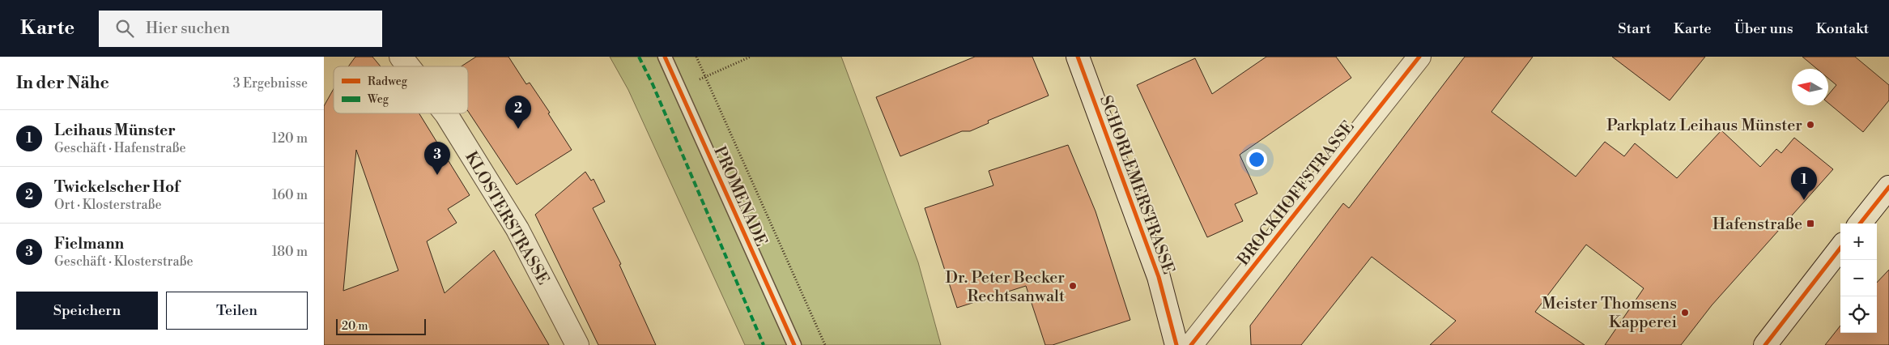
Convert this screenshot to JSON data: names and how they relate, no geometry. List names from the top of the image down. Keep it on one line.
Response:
{"streets":{"street":["SCHORLEMERSTRASSE","BROCKHOFFSTRASSE","KLOSTERSTRASSE"],"lane":["PROMENADE"]},"places":{"other":["Parkplatz Leihaus Münster","Dr. Peter Becker Rechtsanwalt","Meister Thomsens Kapperei"],"transit":["Hafenstraße"]},"legend":["Radweg","Weg"],"scale_bar":"20 m","north":"left","page":{"header":"Karte","search":"Hier suchen","nav":["Start","Karte","Über uns","Kontakt"],"heading":["In der Nähe","3 Ergebnisse"],"pins":["2","3","1"],"list":[{"mark":"1","name":"Leihaus Münster","note":"Geschäft · Hafenstraße","value":"120 m"},{"mark":"2","name":"Twickelscher Hof","note":"Ort · Klosterstraße","value":"160 m"},{"mark":"3","name":"Fielmann","note":"Geschäft · Klosterstraße","value":"180 m"}],"map_buttons":["+","−"],"buttons":["Speichern","Teilen"],"scale":"20 m"}}
